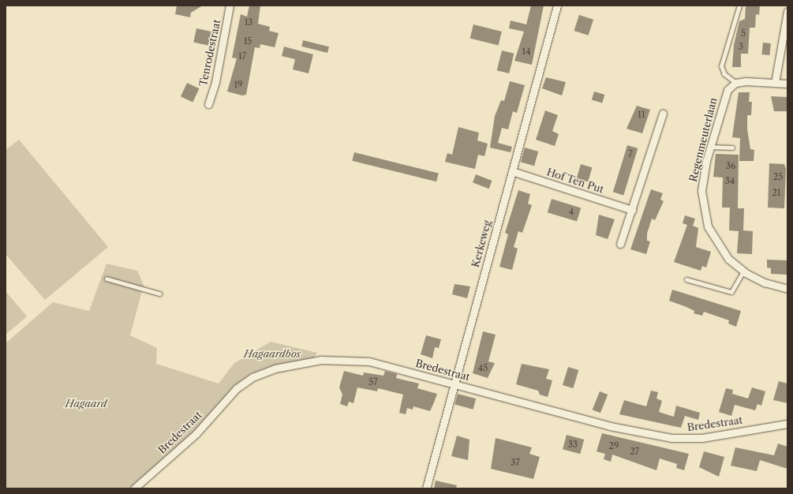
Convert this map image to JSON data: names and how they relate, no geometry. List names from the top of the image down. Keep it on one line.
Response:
{"streets":{"street":["Tenrodestraat","Regenmeuterlaan","Hof Ten Put","Kerkeweg","Bredestraat"]},"crossings":[["Hof Ten Put","Kerkeweg"],["Kerkeweg","Bredestraat"]],"parks":["Hagaardbos","Hagaard"],"house_numbers":["13","5","15","3","14","17","19","11","7","36","25","34","21","4","45","57","33","29","27","37"]}
